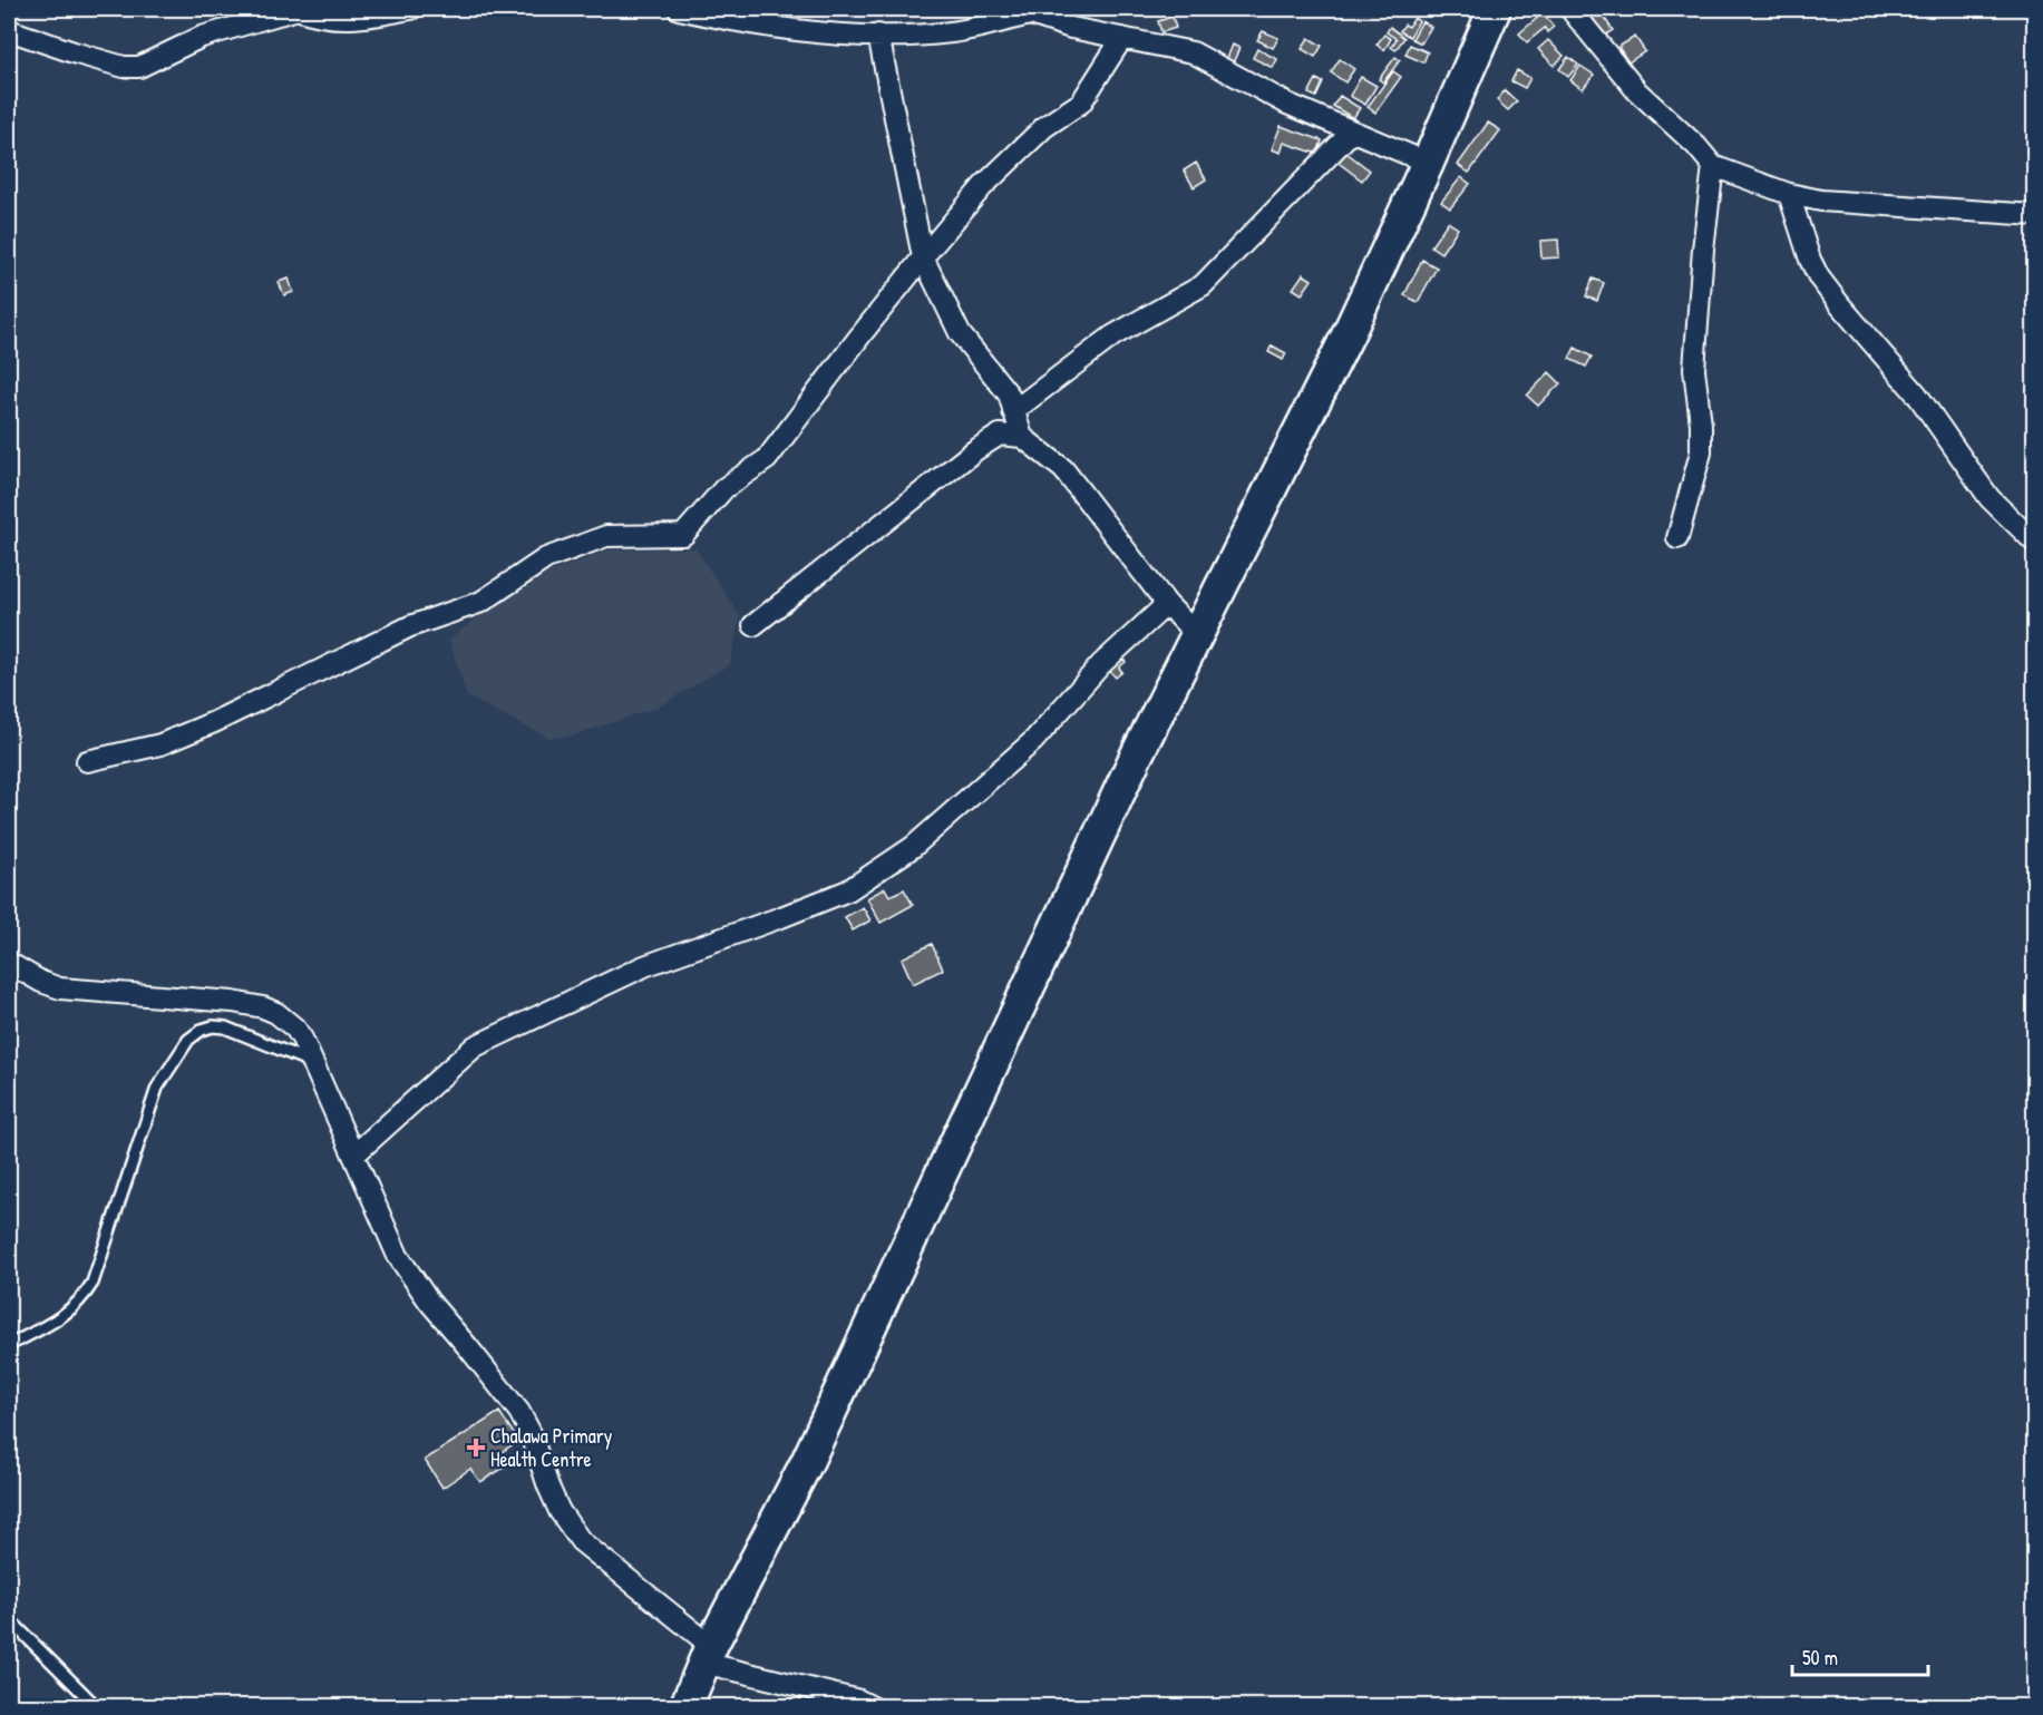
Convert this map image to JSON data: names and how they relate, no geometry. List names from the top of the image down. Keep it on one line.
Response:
{"places":{"health":["Chalawa Primary Health Centre"]},"scale_bar":"50 m"}
